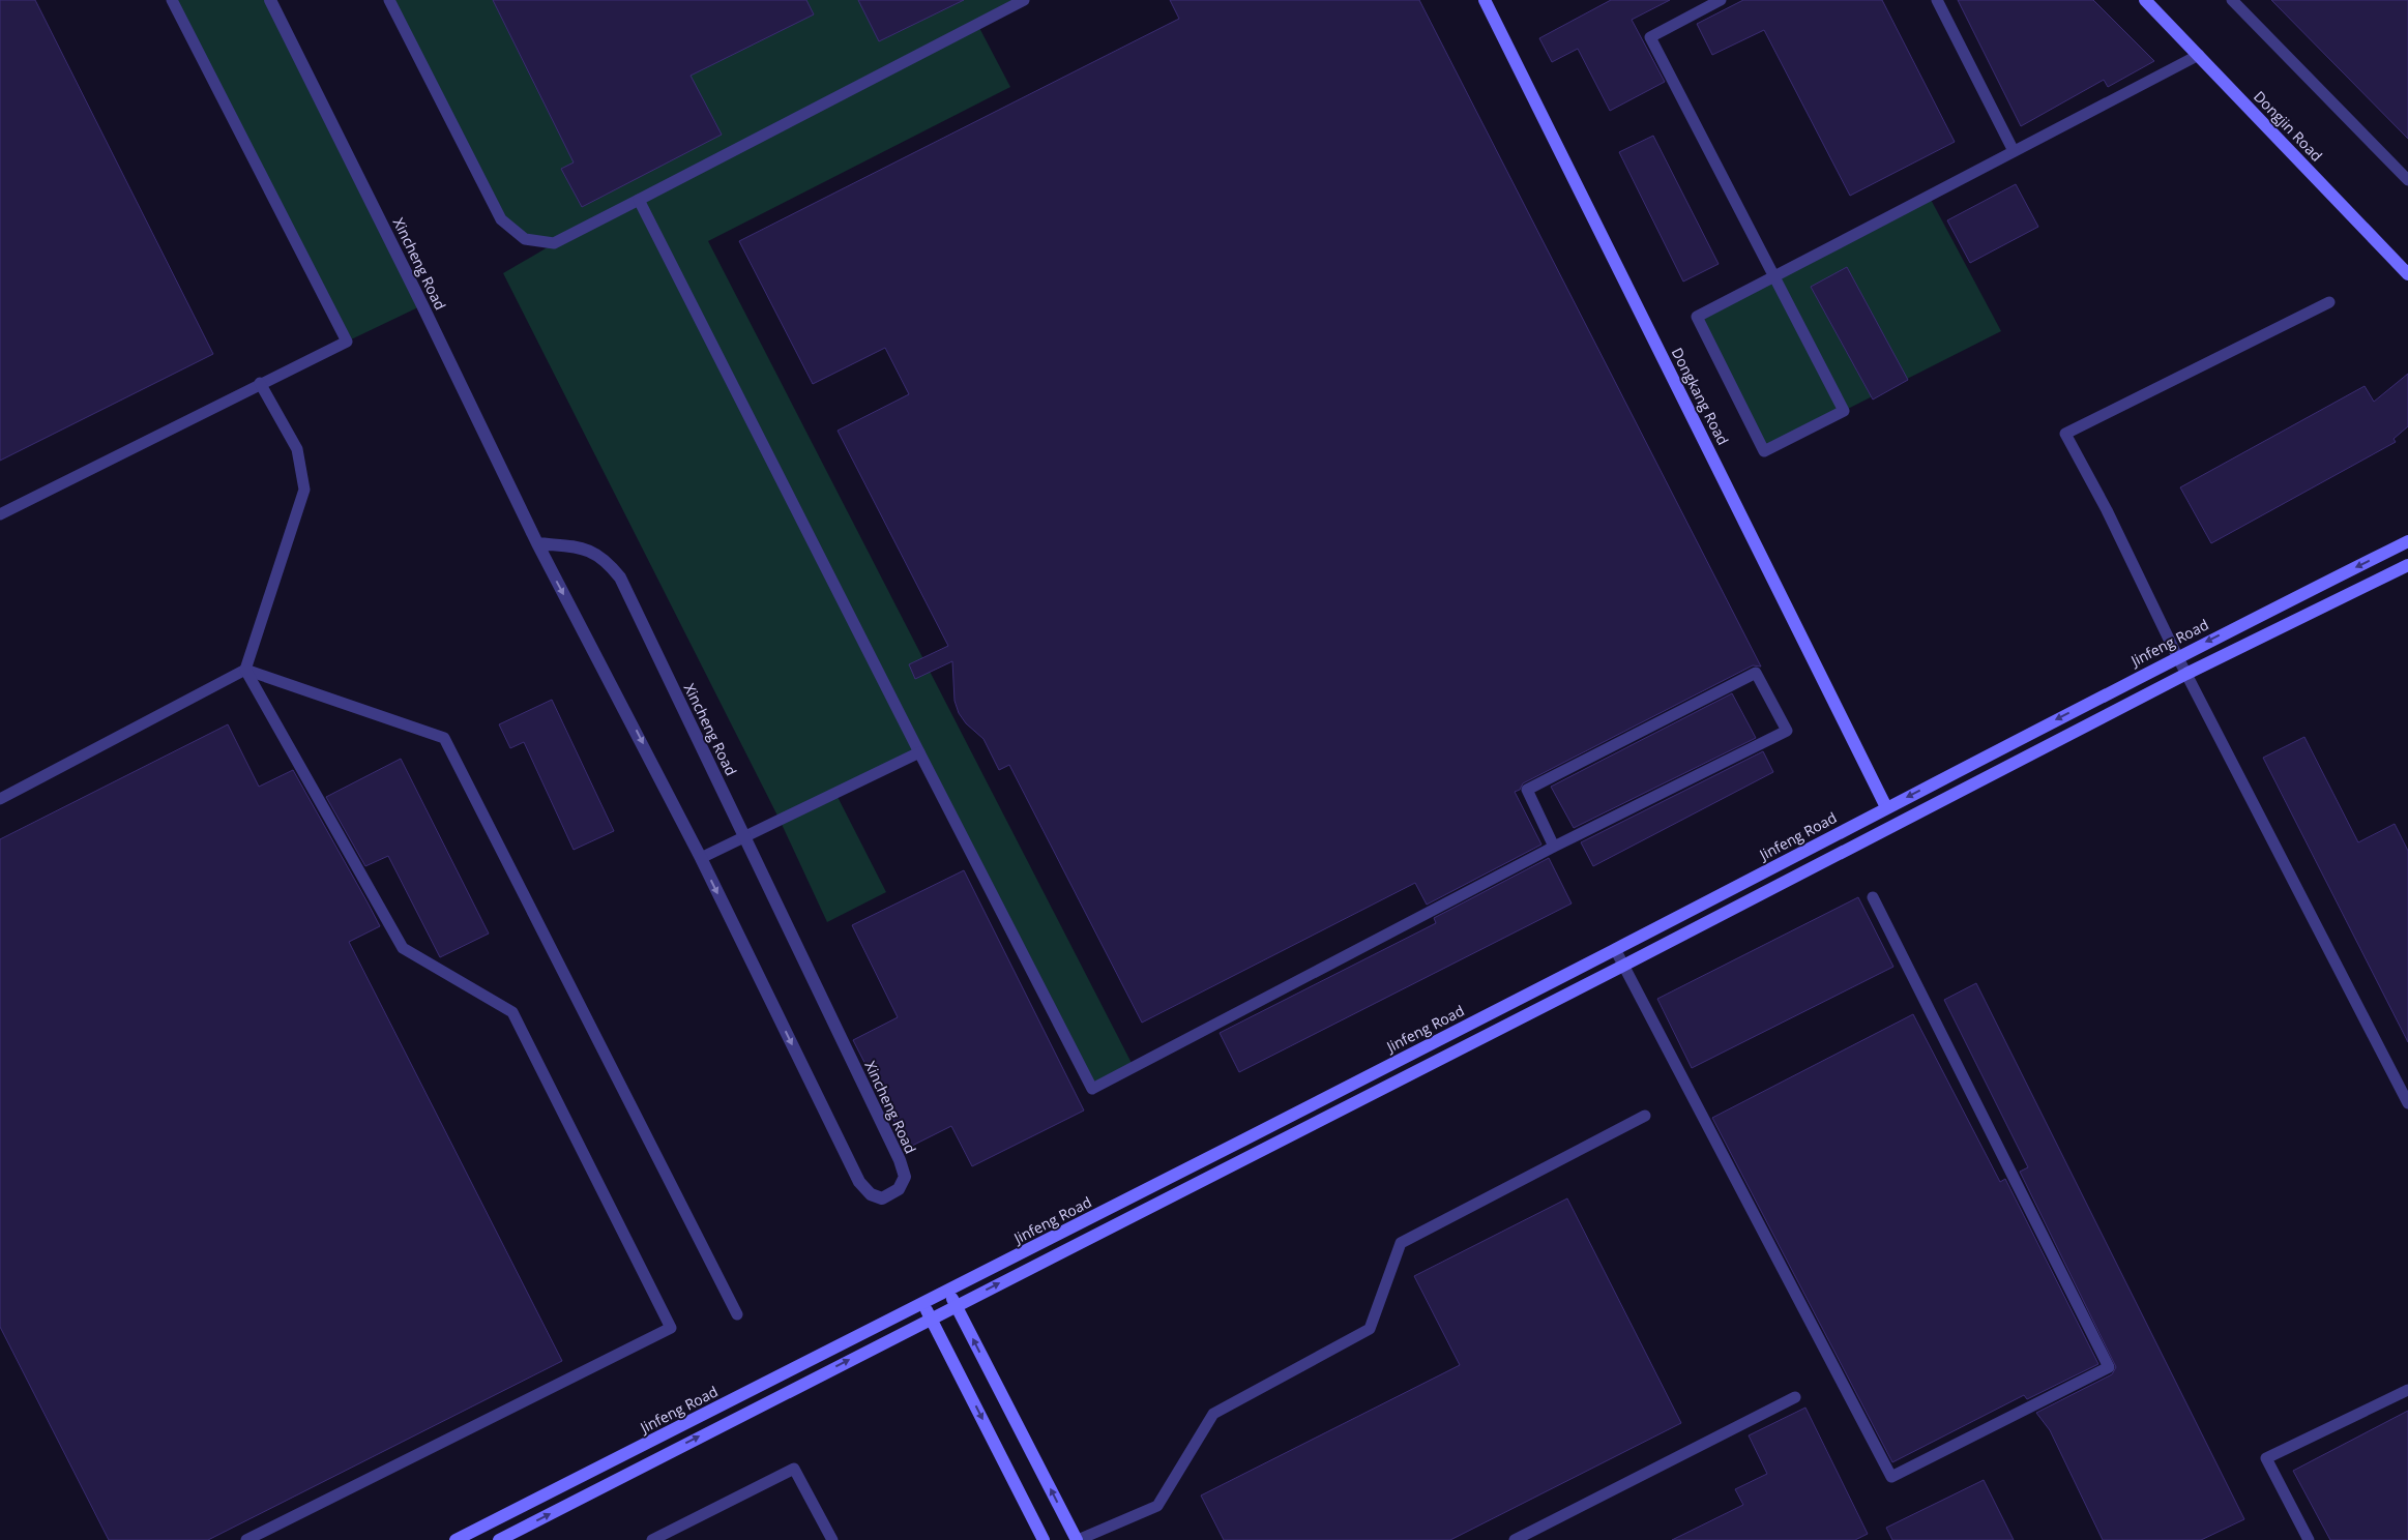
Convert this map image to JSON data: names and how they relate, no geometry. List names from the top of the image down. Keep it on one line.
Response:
{"streets":{"street":["Dongjin Road","Xincheng Road","Dongkang Road","Jinfeng Road"]},"crossings":[["Dongkang Road","Jinfeng Road"]]}
